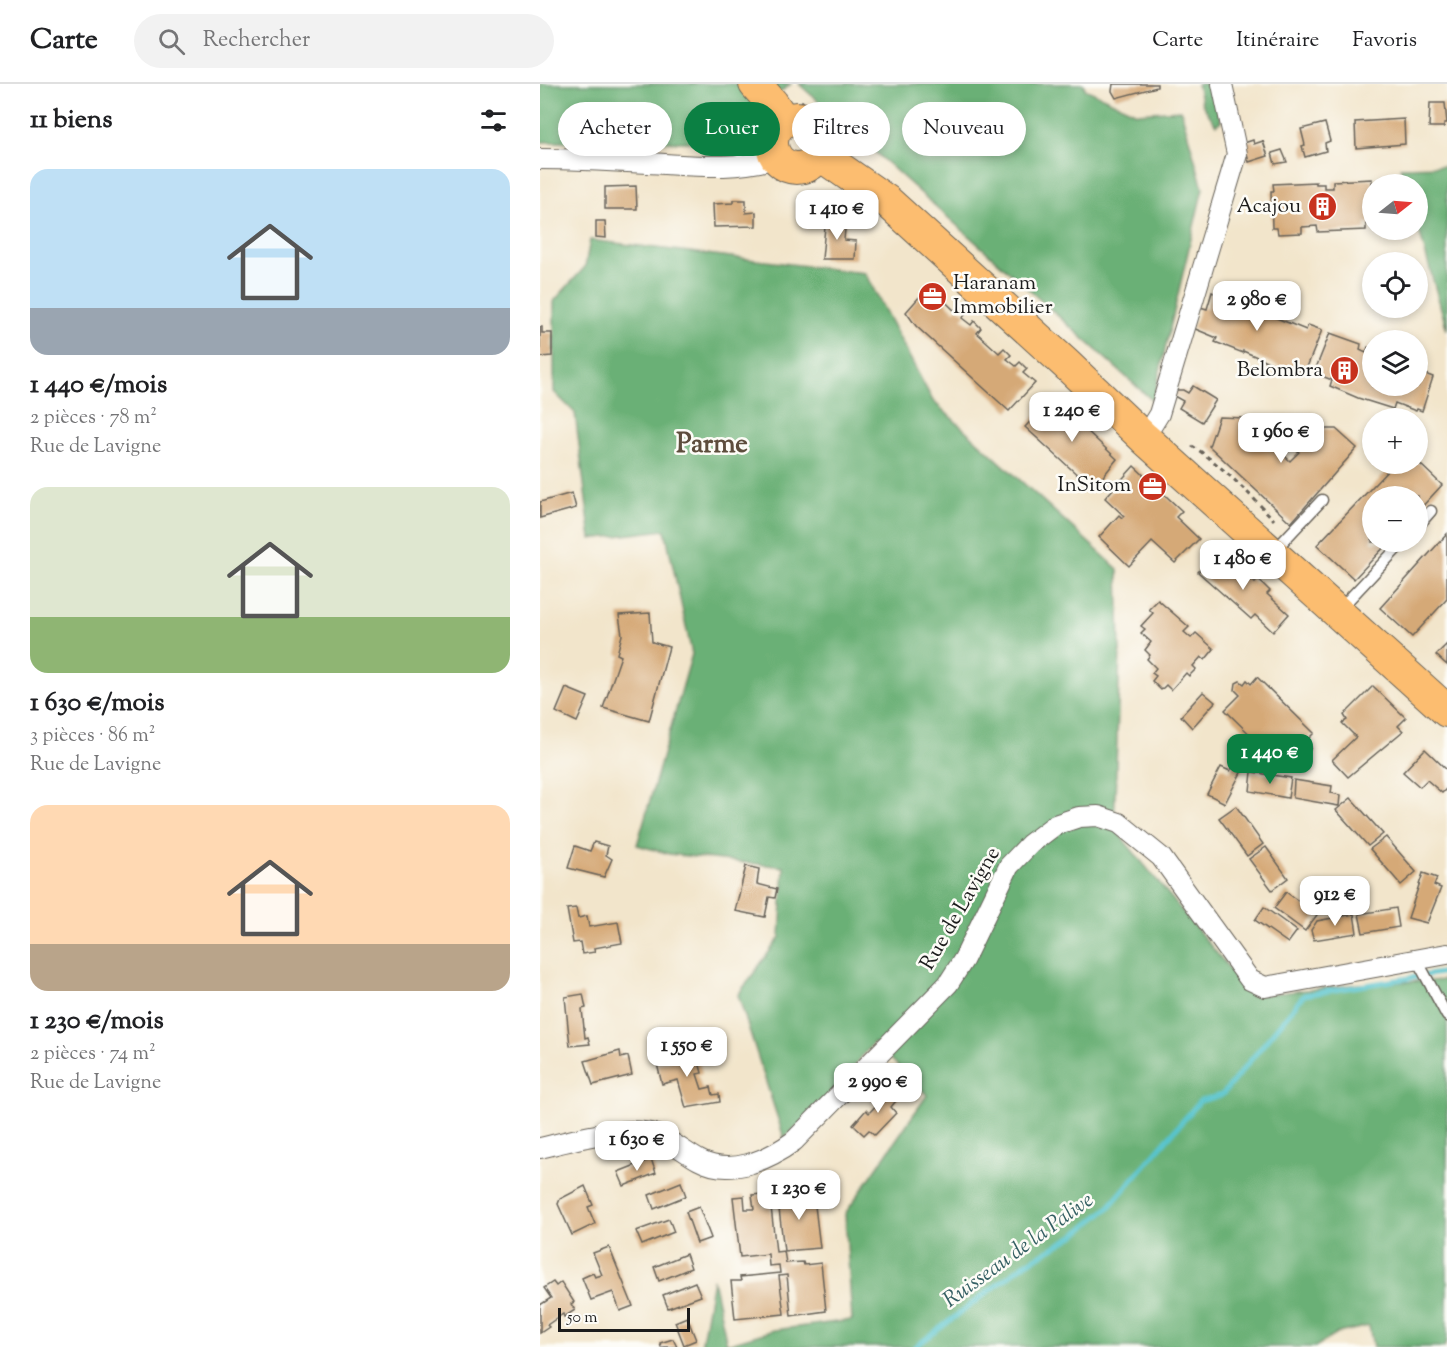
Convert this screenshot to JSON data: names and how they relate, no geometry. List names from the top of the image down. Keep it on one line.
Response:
{"streets":{"street":["Rue de Lavigne"]},"districts":["Parme"],"water":["Ruisseau de la Palive"],"places":{"building":["Acajou","Belombra"],"office":["Haranam Immobilier","InSitom"]},"scale_bar":"50 m","north":"right","page":{"header":"Carte","search":"Rechercher","nav":["Carte","Itinéraire","Favoris"],"heading":"11 biens","chip":["Acheter","Louer","Filtres","Nouveau"],"list":[{"name":"1 440 €/mois","note":"2 pièces · 78 m² · Rue de Lavigne"},{"name":"1 630 €/mois","note":"3 pièces · 86 m² · Rue de Lavigne"},{"name":"1 230 €/mois","note":"2 pièces · 74 m² · Rue de Lavigne"}],"map_buttons":["+","−"],"price":["1 410 €","2 980 €","1 240 €","1 960 €","1 480 €","1 440 €","912 €","1 550 €","2 990 €","1 630 €","1 230 €"],"scale":"50 m"}}
